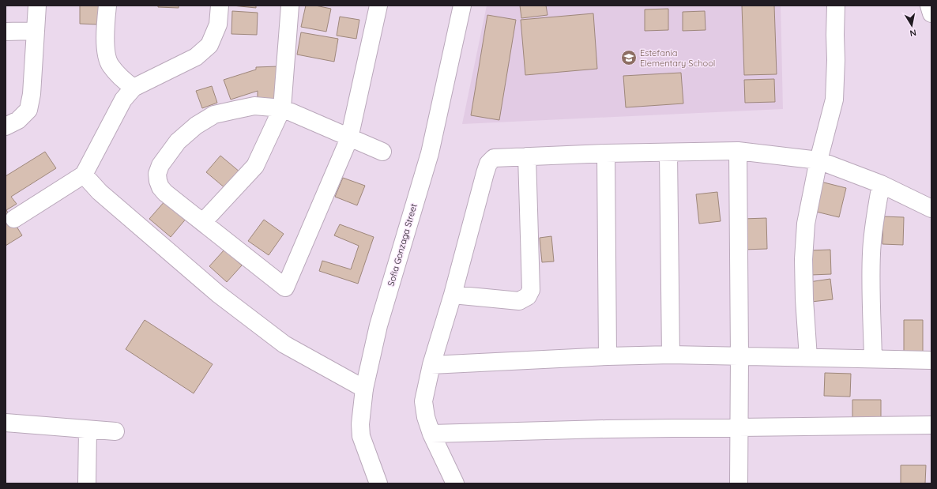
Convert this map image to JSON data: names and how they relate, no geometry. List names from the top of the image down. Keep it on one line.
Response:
{"streets":{"street":["Sofia Gonzaga Street"]},"places":{"school or university":["Estefania Elementary School"]},"north":"bottom"}
